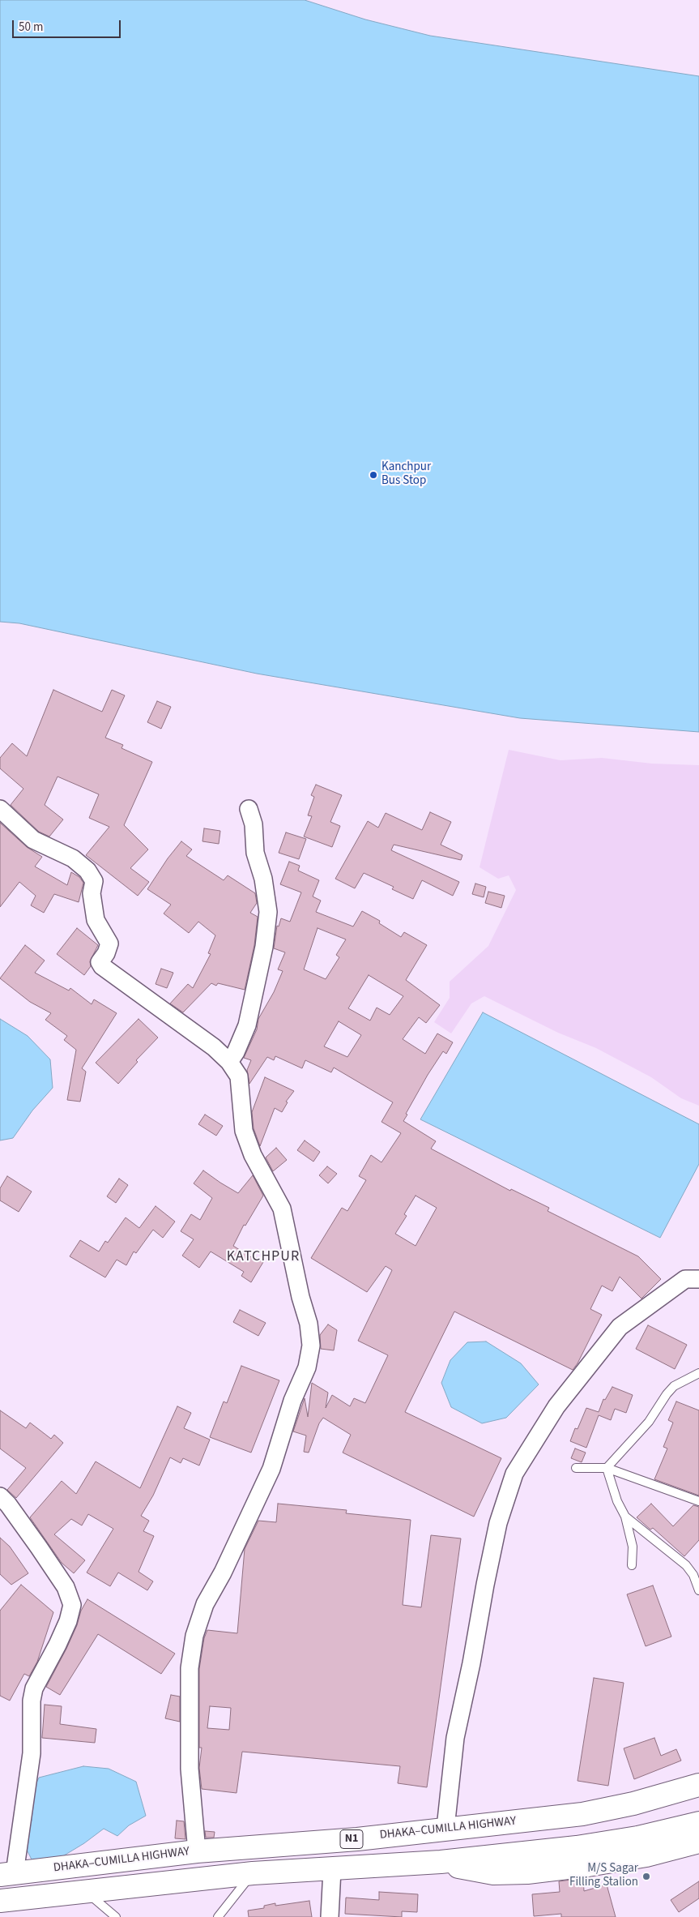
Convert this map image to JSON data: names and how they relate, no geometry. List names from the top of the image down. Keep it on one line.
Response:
{"streets":{"highway":["DHAKA–CUMILLA HIGHWAY","N1"]},"districts":["KATCHPUR"],"places":["Kanchpur Bus Stop","M/S Sagar Filling Stalion"],"scale_bar":"50 m"}
